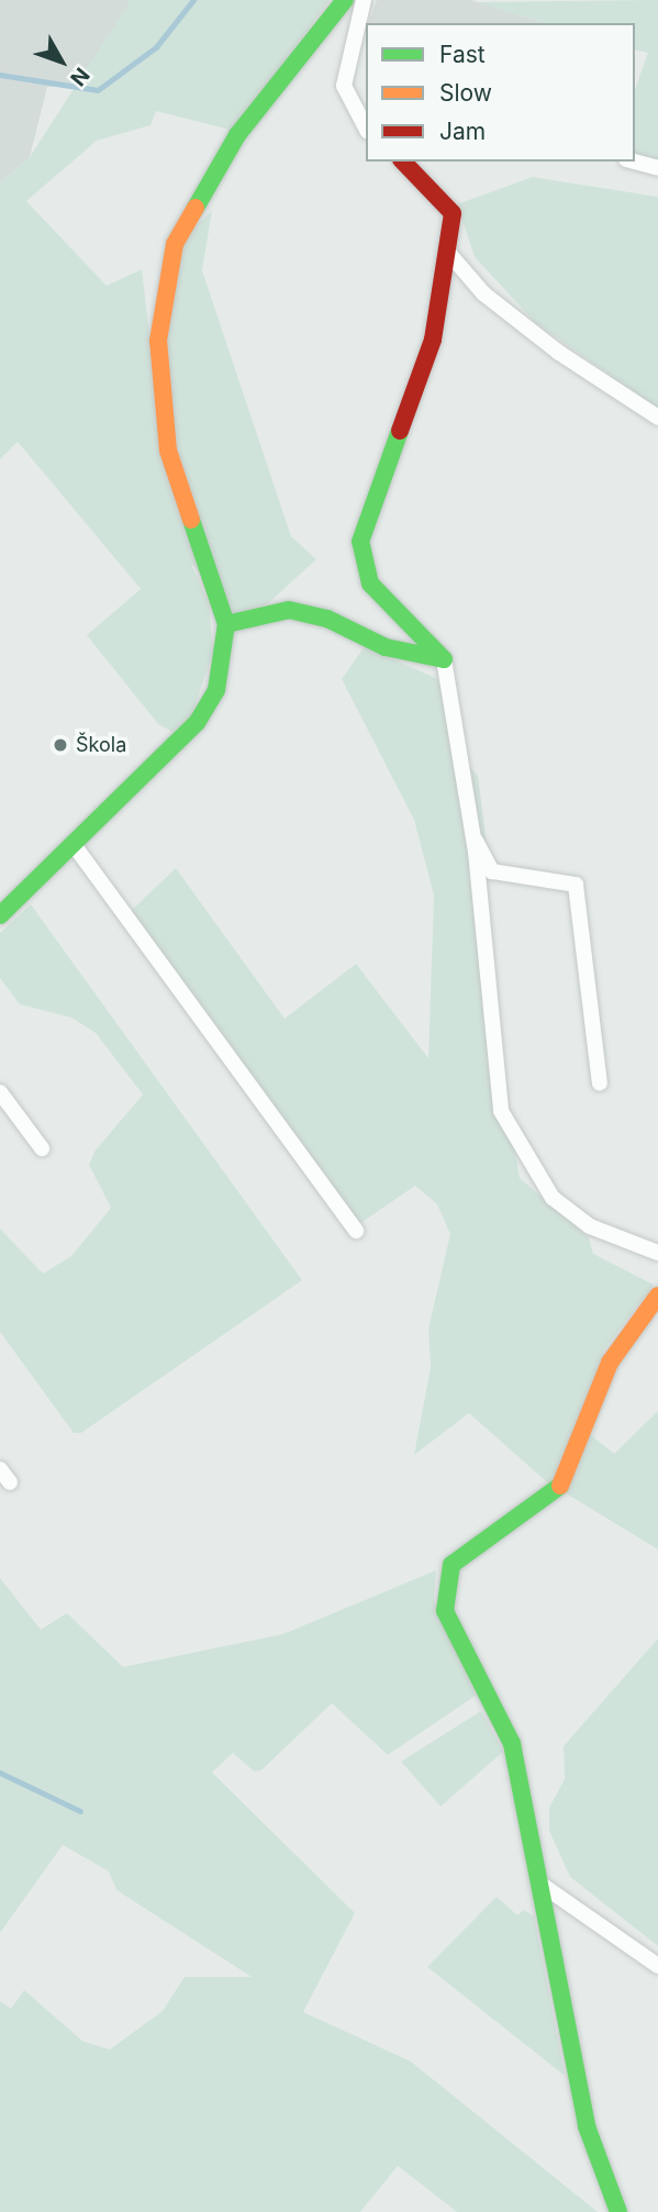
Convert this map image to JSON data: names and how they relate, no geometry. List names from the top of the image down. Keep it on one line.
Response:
{"places":["Škola"],"legend":["Fast","Slow","Jam"],"north":"bottom right"}
